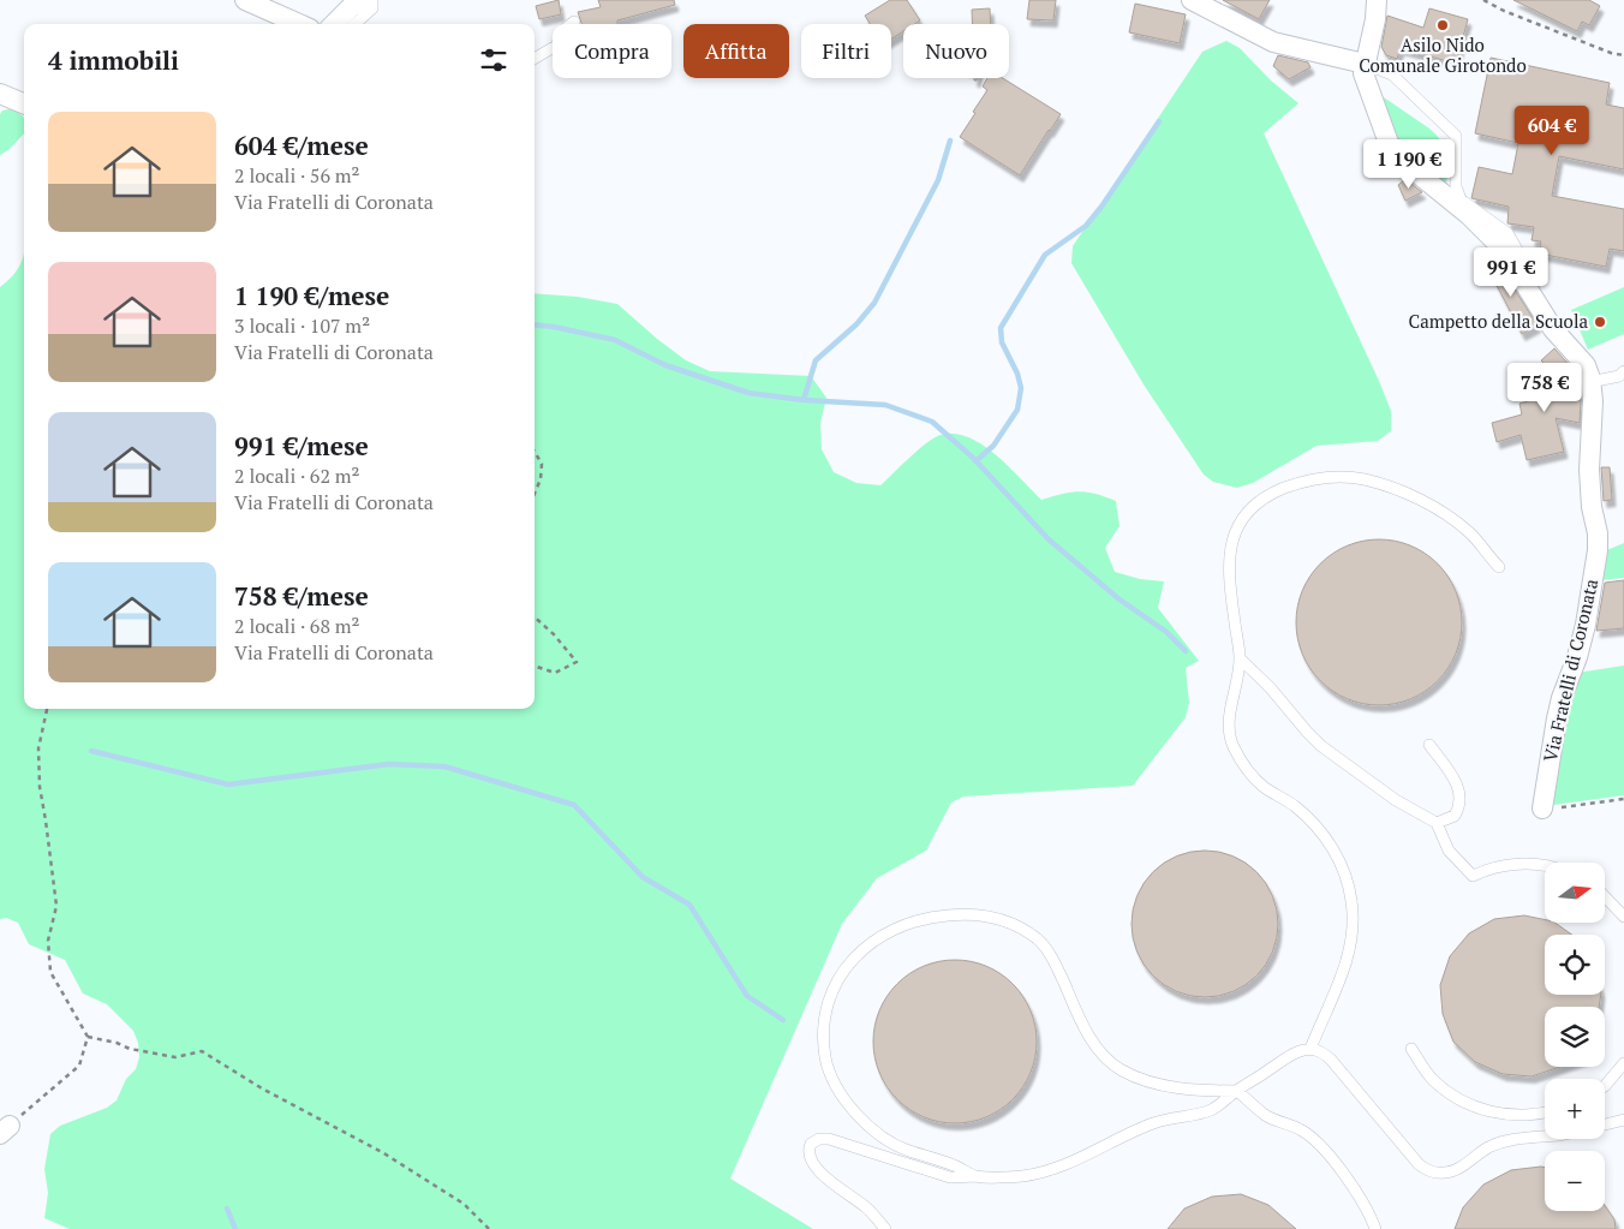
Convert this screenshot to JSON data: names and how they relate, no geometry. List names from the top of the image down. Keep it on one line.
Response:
{"streets":{"street":["Via Fratelli di Coronata"]},"places":["Asilo Nido Comunale Girotondo","Campetto della Scuola"],"north":"right","page":{"chip":["Compra","Affitta","Filtri","Nuovo"],"heading":"4 immobili","list":[{"name":"604 €/mese","note":"2 locali · 56 m² · Via Fratelli di Coronata"},{"name":"1 190 €/mese","note":"3 locali · 107 m² · Via Fratelli di Coronata"},{"name":"991 €/mese","note":"2 locali · 62 m² · Via Fratelli di Coronata"},{"name":"758 €/mese","note":"2 locali · 68 m² · Via Fratelli di Coronata"}],"price":["604 €","1 190 €","991 €","758 €"],"map_buttons":["+","−"]}}
